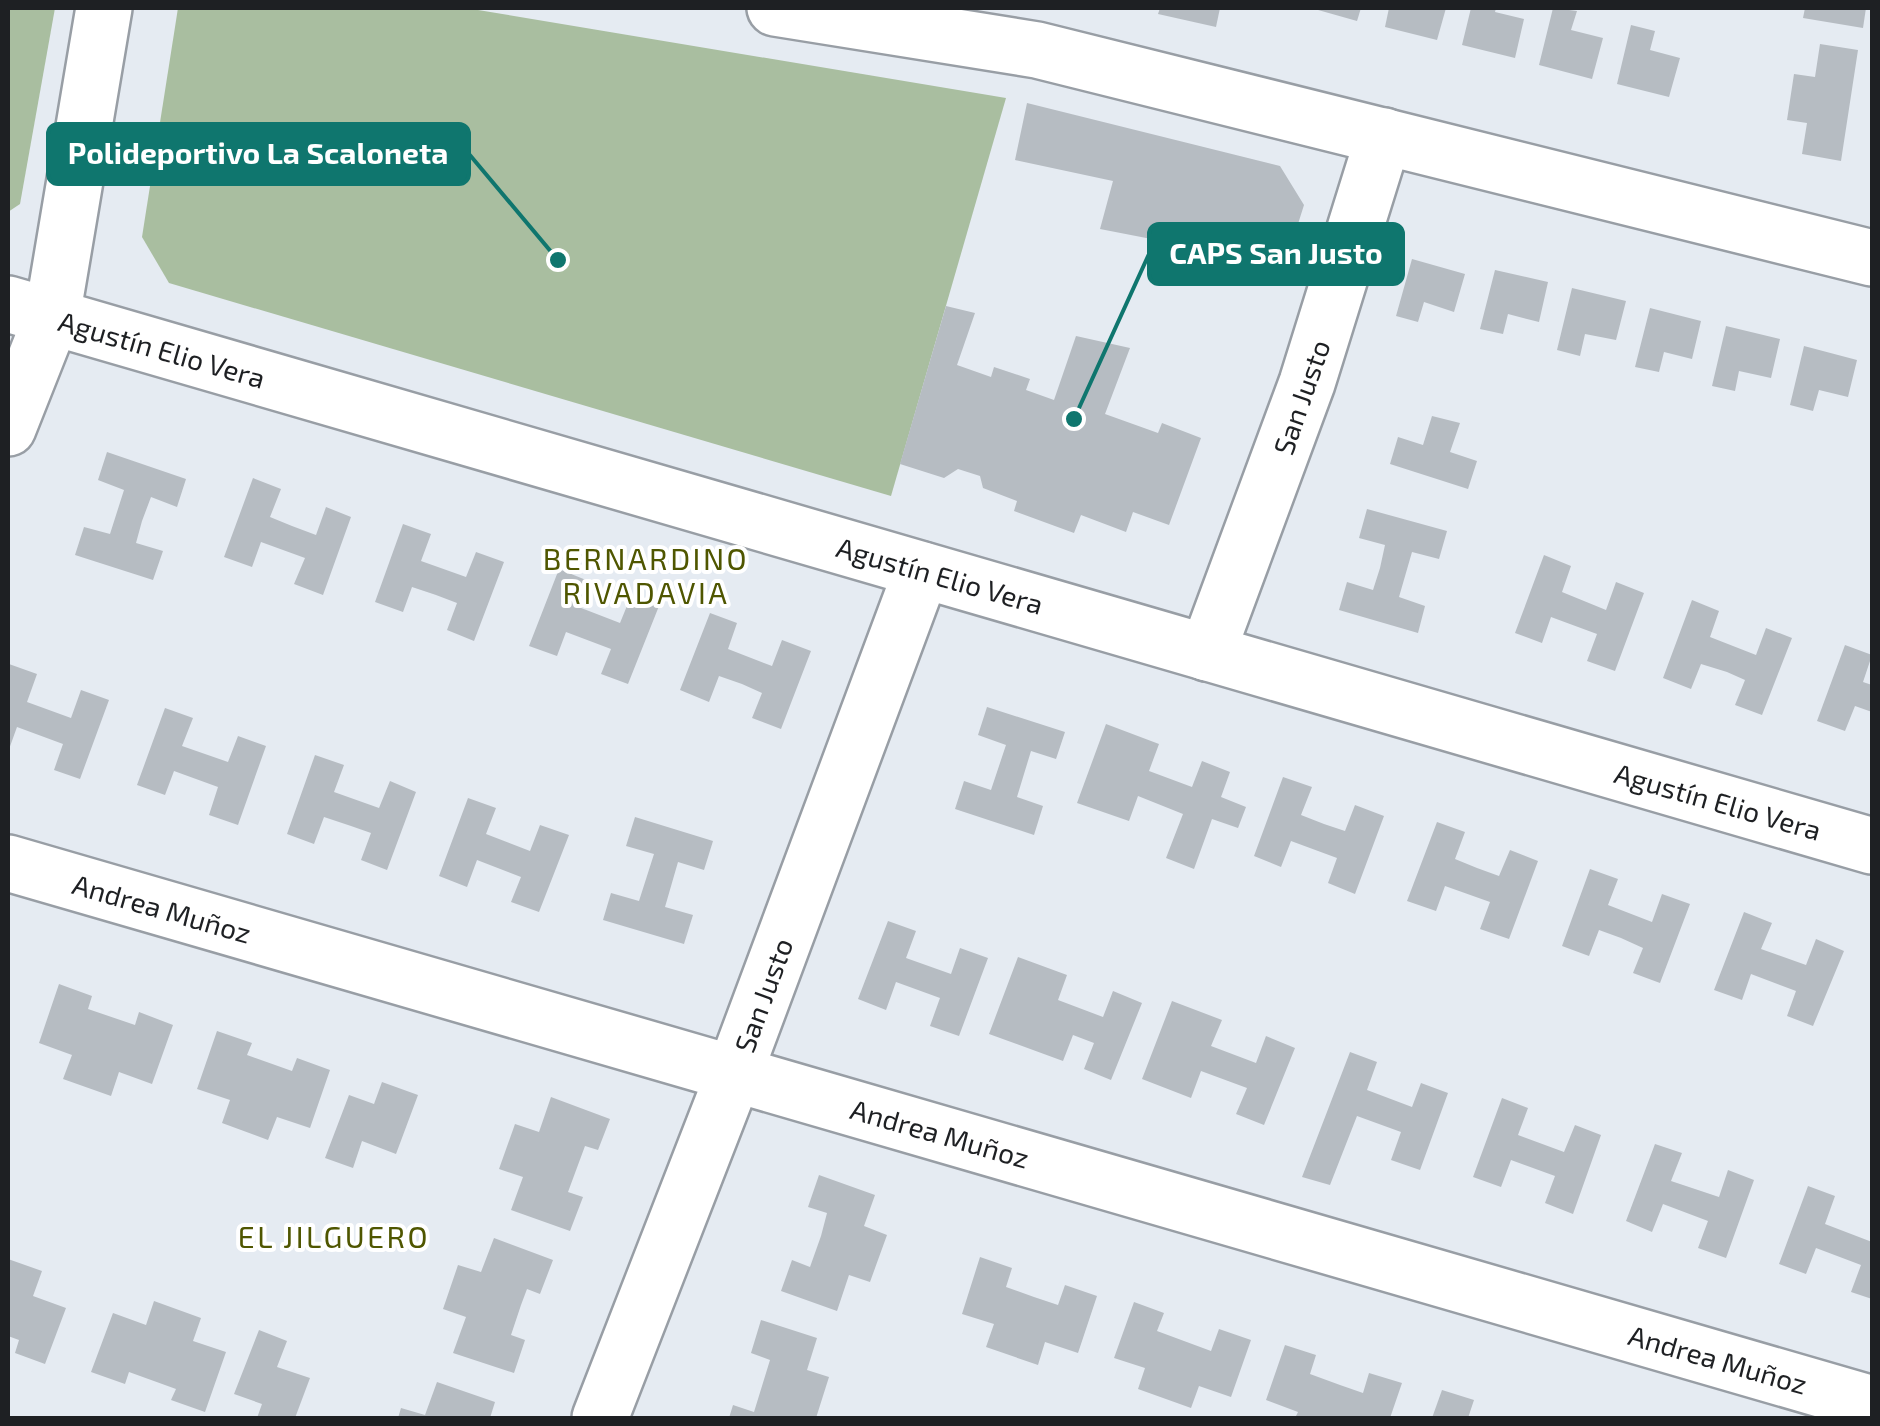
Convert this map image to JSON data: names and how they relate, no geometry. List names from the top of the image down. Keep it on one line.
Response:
{"streets":{"street":["Agustín Elio Vera","San Justo","Andrea Muñoz"]},"crossings":[["Agustín Elio Vera","San Justo"],["San Justo","Andrea Muñoz"]],"districts":["BERNARDINO RIVADAVIA","EL JILGUERO"],"places":["Polideportivo La Scaloneta","CAPS San Justo"]}
